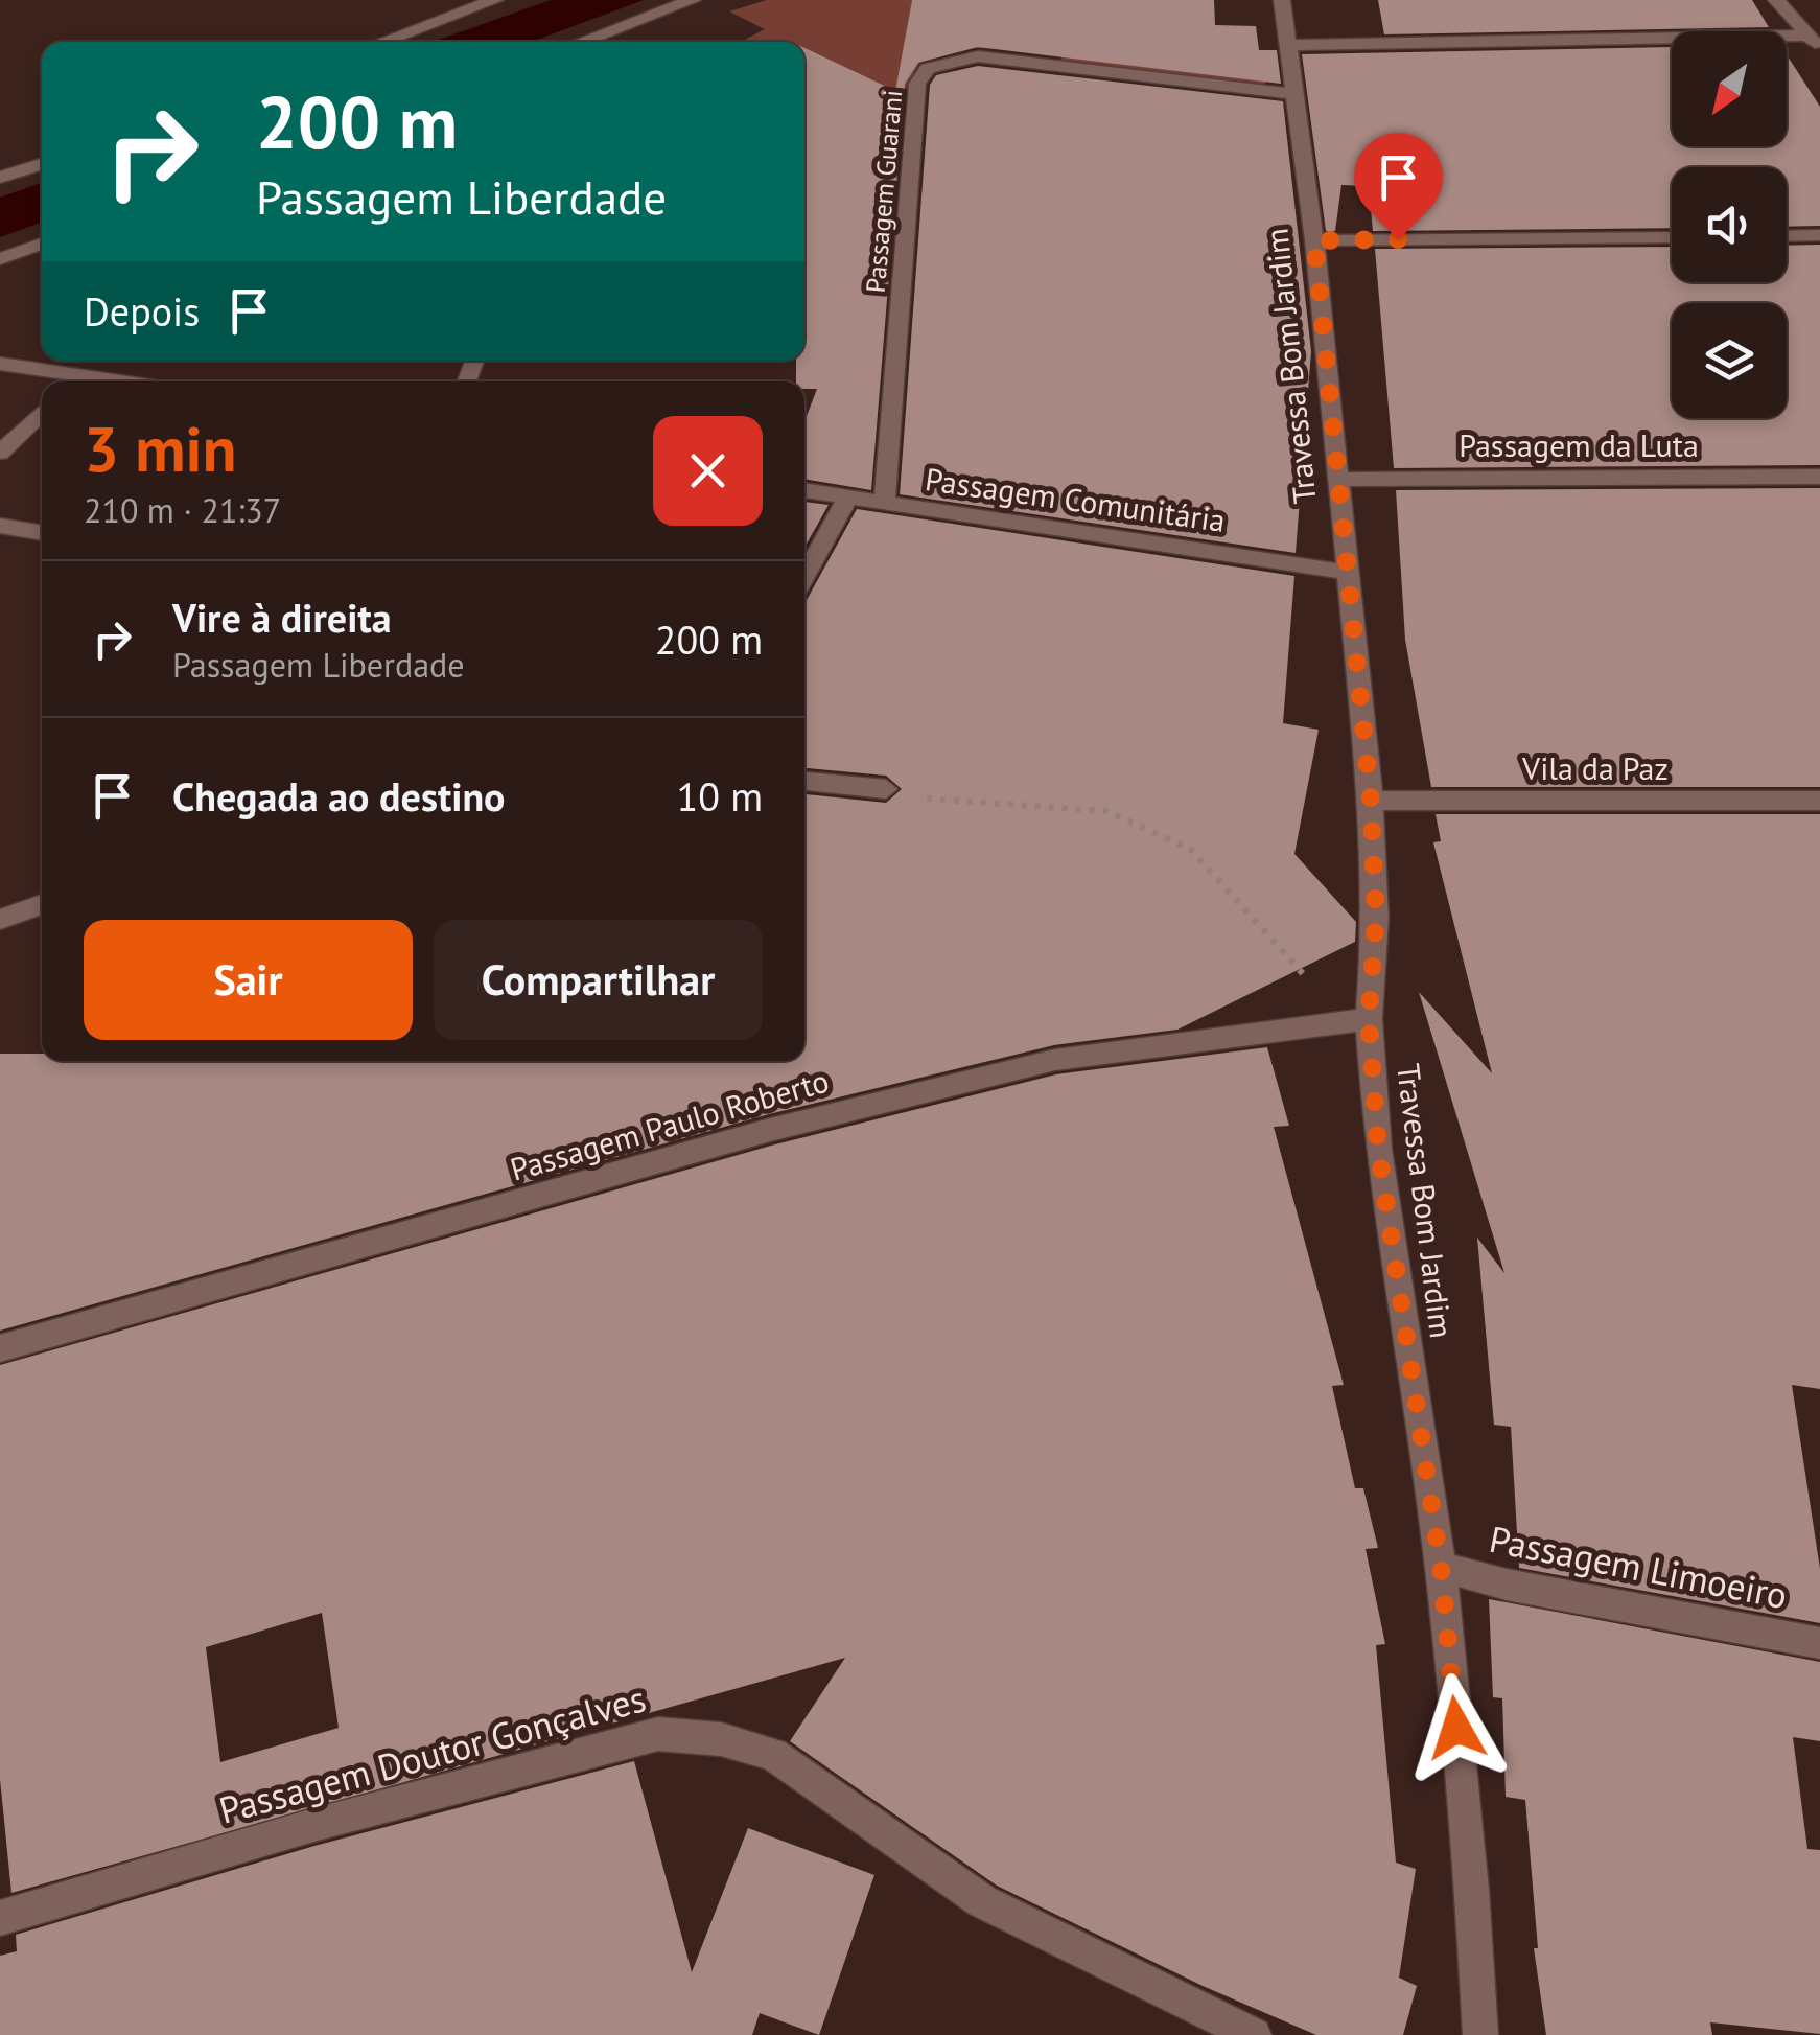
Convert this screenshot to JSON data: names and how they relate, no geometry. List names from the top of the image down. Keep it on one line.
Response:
{"streets":{"street":["Passagem Guarani","Travessa Bom Jardim","Passagem da Luta","Passagem Comunitária","Vila da Paz","Passagem Paulo Roberto","Passagem Limoeiro","Passagem Doutor Gonçalves"]},"crossings":[["Passagem Guarani","Travessa Bom Jardim"],["Passagem Guarani","Passagem Comunitária"],["Travessa Bom Jardim","Passagem da Luta"],["Travessa Bom Jardim","Passagem Comunitária"],["Travessa Bom Jardim","Vila da Paz"],["Travessa Bom Jardim","Passagem Paulo Roberto"],["Travessa Bom Jardim","Passagem Limoeiro"]],"north":"bottom left","page":{"turn":["200 m","Passagem Liberdade"],"then":"Depois","heading":["3 min","210 m · 21:37"],"list":[{"name":"Vire à direita","note":"Passagem Liberdade","value":"200 m"},{"name":"Chegada ao destino","value":"10 m"}],"buttons":["Sair","Compartilhar"]}}
